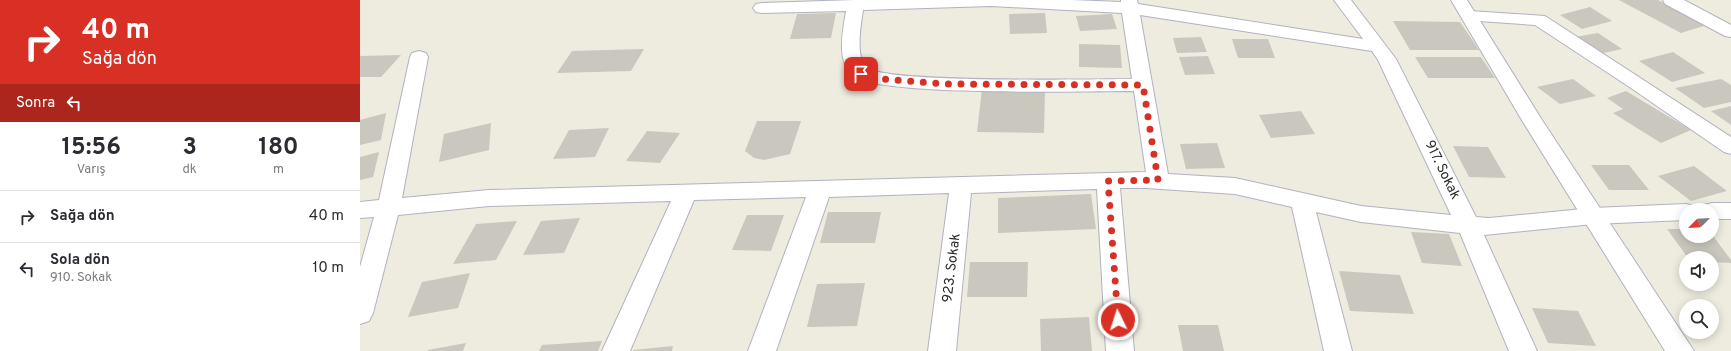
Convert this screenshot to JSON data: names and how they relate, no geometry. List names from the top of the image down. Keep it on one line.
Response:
{"streets":{"street":["917. Sokak","923. Sokak"]},"north":"bottom left","page":{"turn":["40 m","Sağa dön"],"then":"Sonra","eta":["15:56","Varış","3","dk","180","m"],"list":[{"name":"Sağa dön","value":"40 m"},{"name":"Sola dön","note":"910. Sokak","value":"10 m"}]}}
